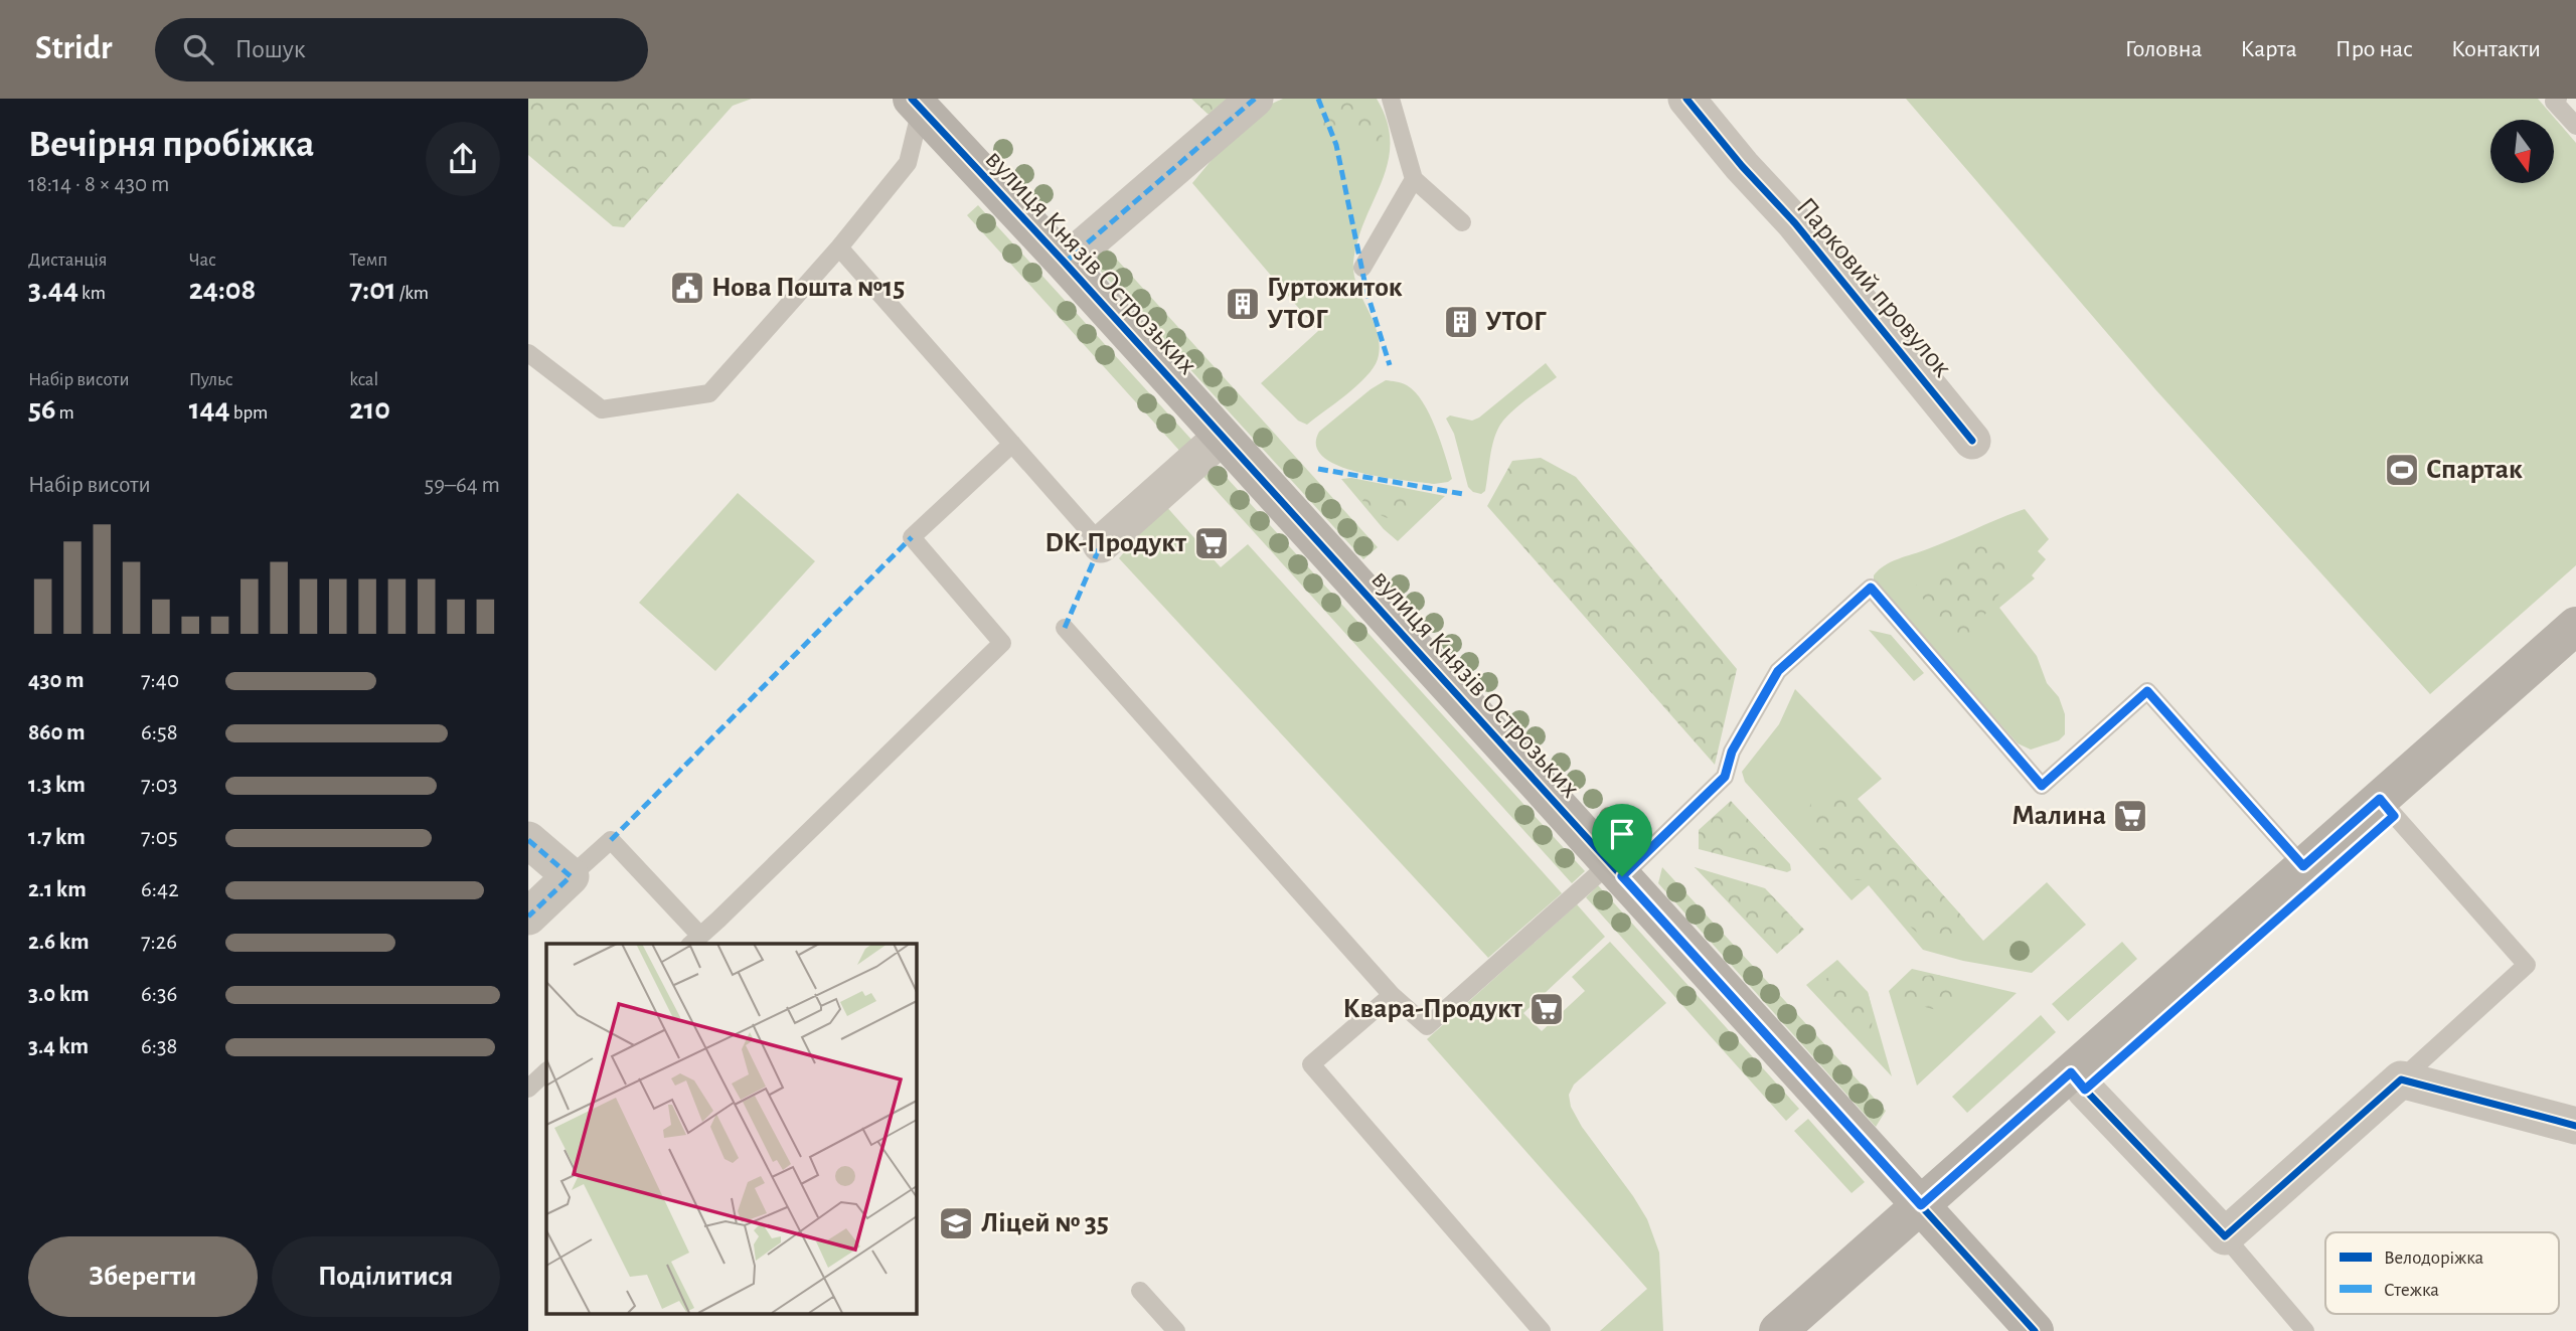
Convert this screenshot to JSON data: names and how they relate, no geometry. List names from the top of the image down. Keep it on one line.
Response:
{"streets":{"main road":["вулиця Князів Острозьких"],"street":["Парковий провулок"]},"places":{"public building":["Нова Пошта №15"],"building":["Гуртожиток УТОГ","УТОГ"],"sports":["Спартак"],"supermarket":["DK-Продукт","Малина","Квара-Продукт"],"school or university":["Ліцей № 35"]},"legend":["Велодоріжка","Стежка"],"north":"bottom","page":{"header":"Stridr","search":"Пошук","nav":["Головна","Карта","Про нас","Контакти"],"heading":["Вечірня пробіжка","18:14 · 8 × 430 m"],"stats":[["Дистанція","3.44 km"],["Час","24:08"],["Темп","7:01 /km"],["Набір висоти","56 m"],["Пульс","144 bpm"],["kcal","210"]],"chart":["Набір висоти","59–64 m"],"list":[{"name":"430 m","note":"7:40"},{"name":"860 m","note":"6:58"},{"name":"1.3 km","note":"7:03"},{"name":"1.7 km","note":"7:05"},{"name":"2.1 km","note":"6:42"},{"name":"2.6 km","note":"7:26"},{"name":"3.0 km","note":"6:36"},{"name":"3.4 km","note":"6:38"}],"buttons":["Зберегти","Поділитися"]}}
